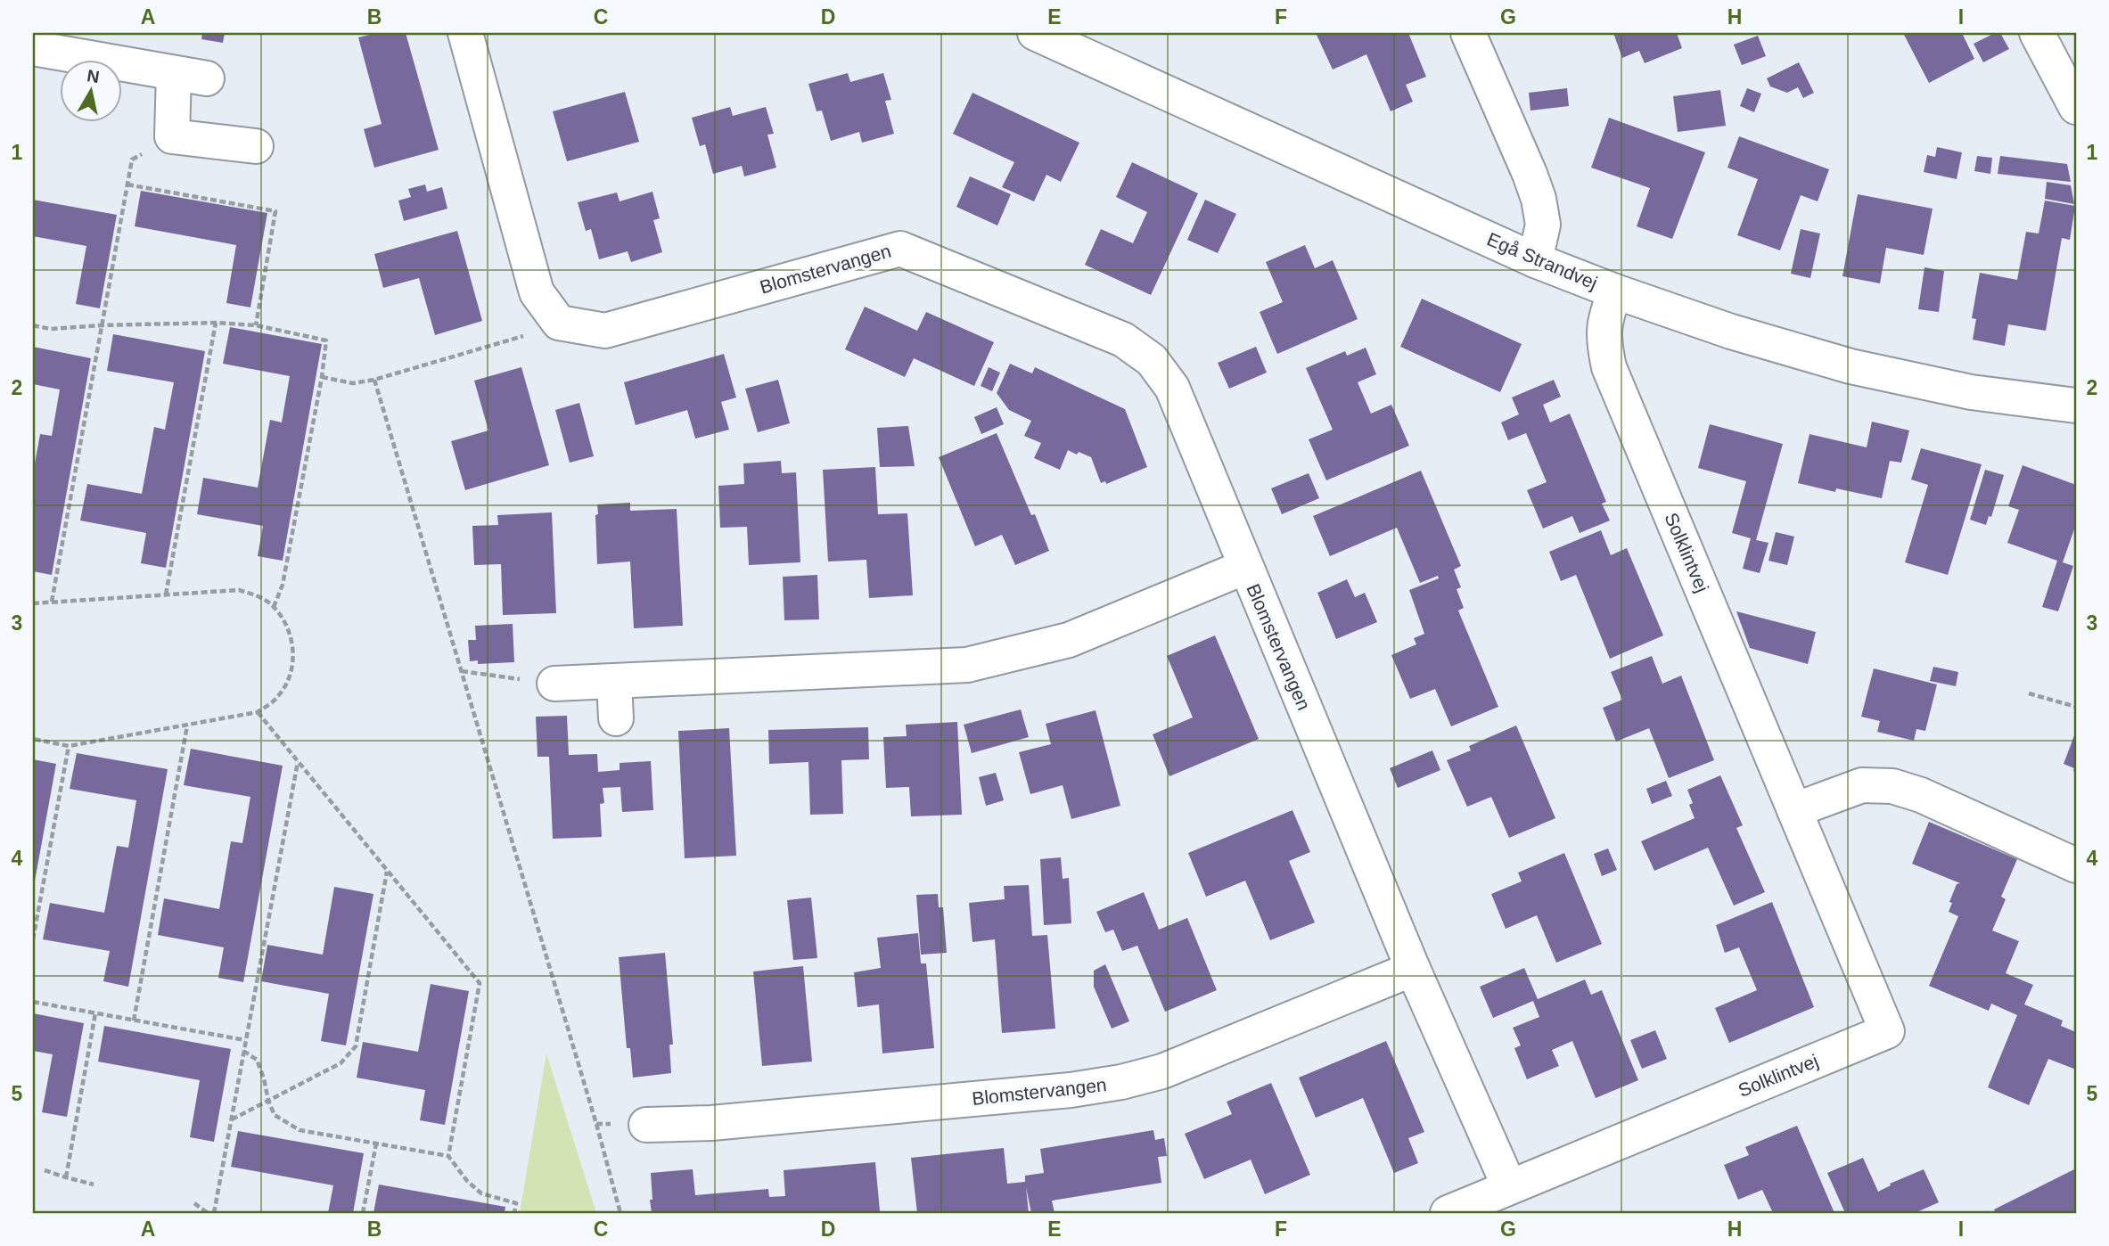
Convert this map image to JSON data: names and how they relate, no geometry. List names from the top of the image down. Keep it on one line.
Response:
{"streets":{"street":["Egå Strandvej","Blomstervangen","Solklintvej"]},"crossings":[["Egå Strandvej","Solklintvej"],["Blomstervangen","Solklintvej"]],"north":"top","grid":{"columns":["A","B","C","D","E","F","G","H","I"],"rows":["1","2","3","4","5"]}}
